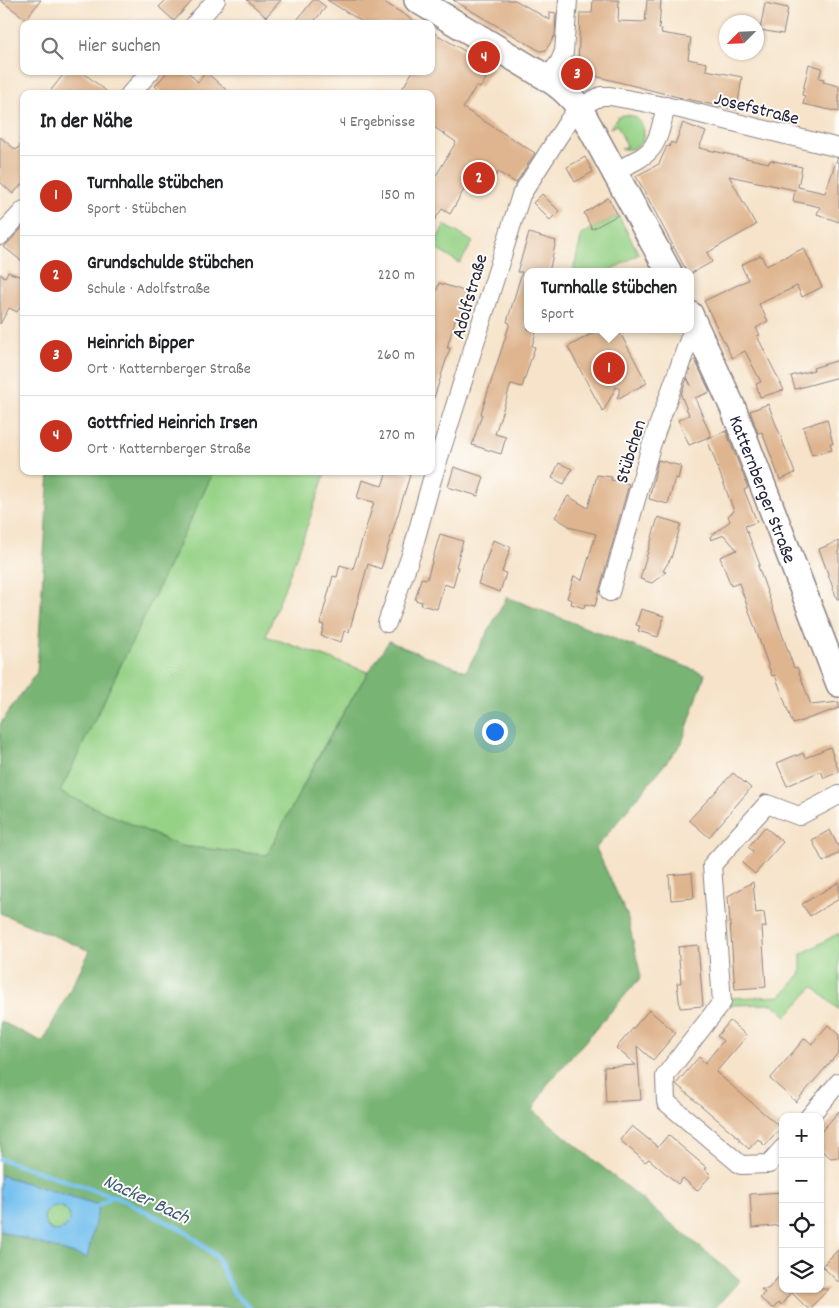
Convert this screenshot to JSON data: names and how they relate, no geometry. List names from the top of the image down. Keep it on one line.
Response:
{"streets":{"street":["Josefstraße","Adolfstraße","Stübchen","Katternberger Straße"]},"crossings":[["Josefstraße","Adolfstraße"]],"water":["Nacker Bach"],"north":"bottom left","page":{"search":"Hier suchen","pins":["4","3","2","1"],"heading":["In der Nähe","4 Ergebnisse"],"list":[{"mark":"1","name":"Turnhalle Stübchen","note":"Sport · Stübchen","value":"150 m"},{"mark":"2","name":"Grundschulde Stübchen","note":"Schule · Adolfstraße","value":"220 m"},{"mark":"3","name":"Heinrich Bipper","note":"Ort · Katternberger Straße","value":"260 m"},{"mark":"4","name":"Gottfried Heinrich Irsen","note":"Ort · Katternberger Straße","value":"270 m"}],"popup":["Turnhalle Stübchen","Sport"],"map_buttons":["+","−"]}}
